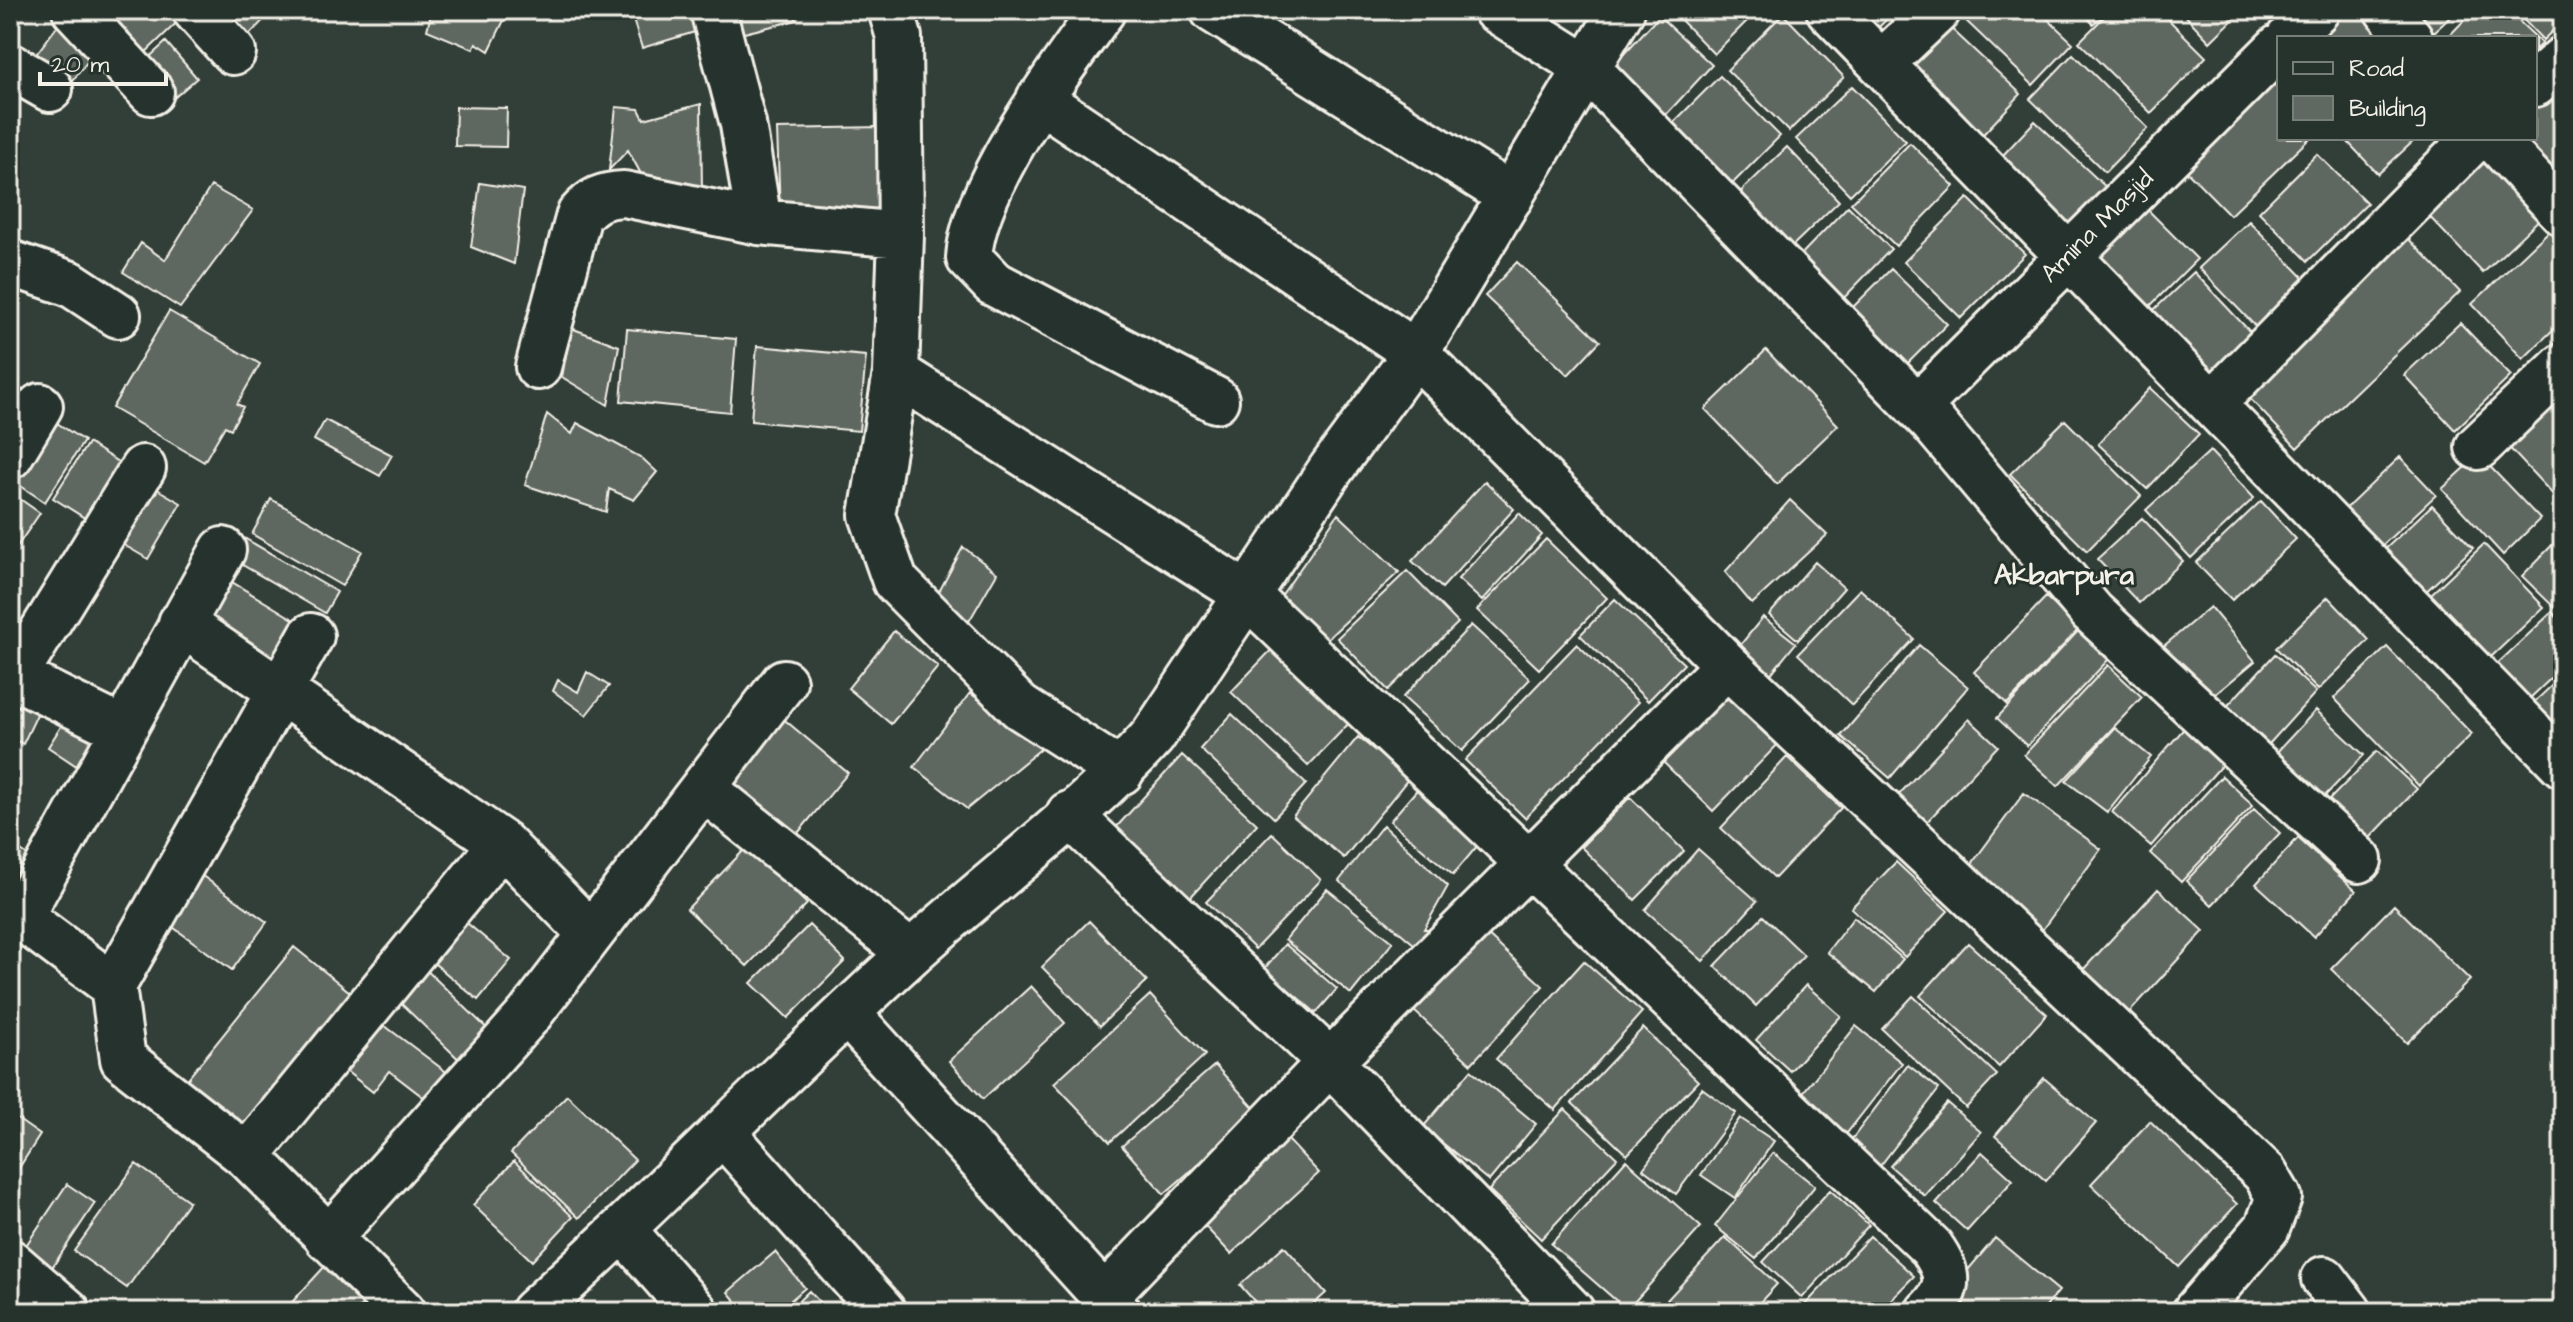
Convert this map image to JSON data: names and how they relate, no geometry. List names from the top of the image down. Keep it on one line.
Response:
{"streets":{"street":["Amina Masjid"]},"districts":["Akbarpura"],"legend":["Road","Building"],"scale_bar":"20 m"}
